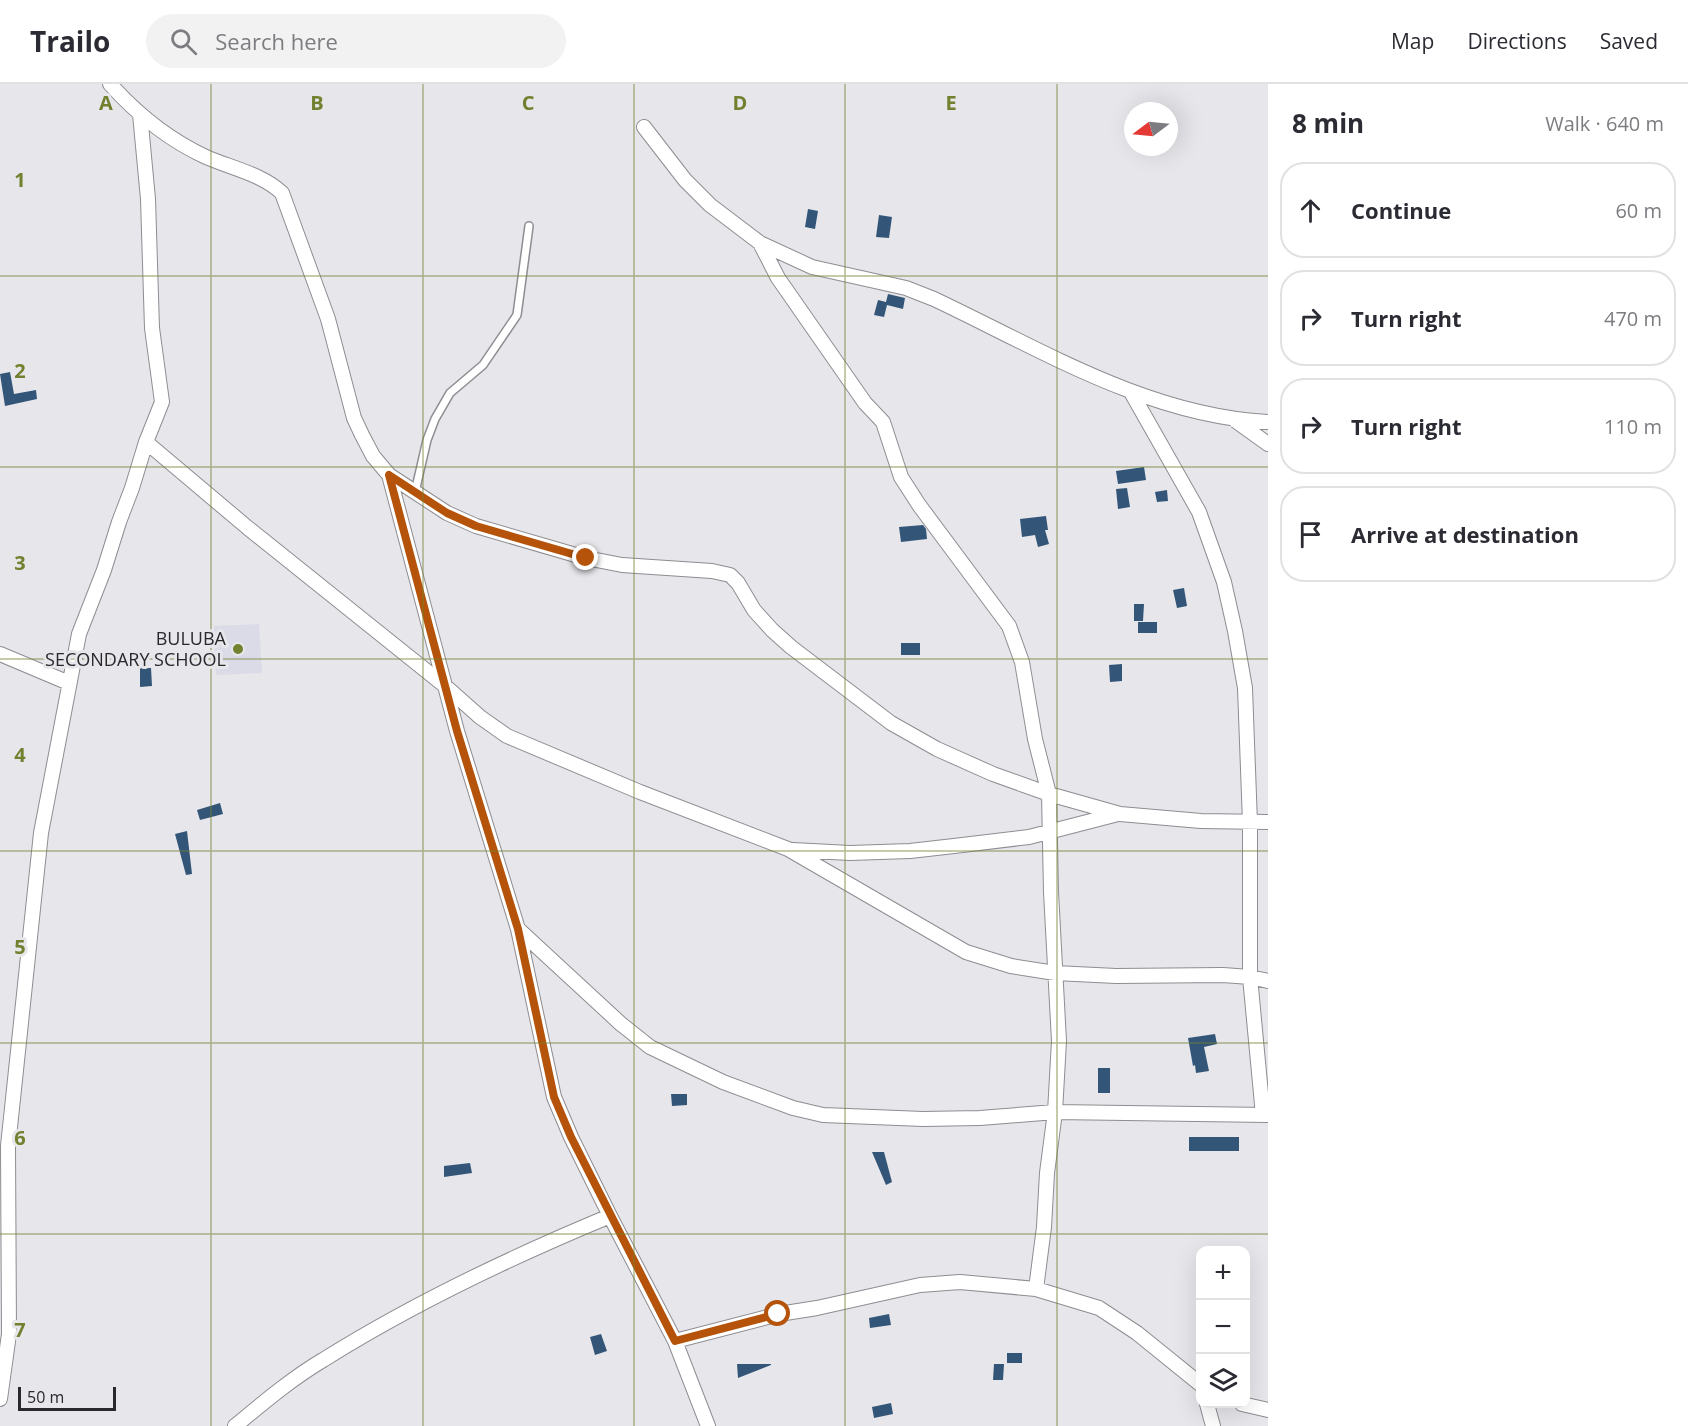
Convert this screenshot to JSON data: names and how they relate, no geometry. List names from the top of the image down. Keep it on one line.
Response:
{"places":["BULUBA SECONDARY SCHOOL"],"scale_bar":"50 m","north":"left","page":{"header":"Trailo","search":"Search here","nav":["Map","Directions","Saved"],"heading":["8 min","Walk · 640 m"],"list":[["Continue","60 m"],["Turn right","470 m"],["Turn right","110 m"],"Arrive at destination"],"map_buttons":["+","−"],"scale":"50 m"},"grid":{"columns":["A","B","C","D","E"],"rows":["1","2","3","4","5","6","7"]}}
